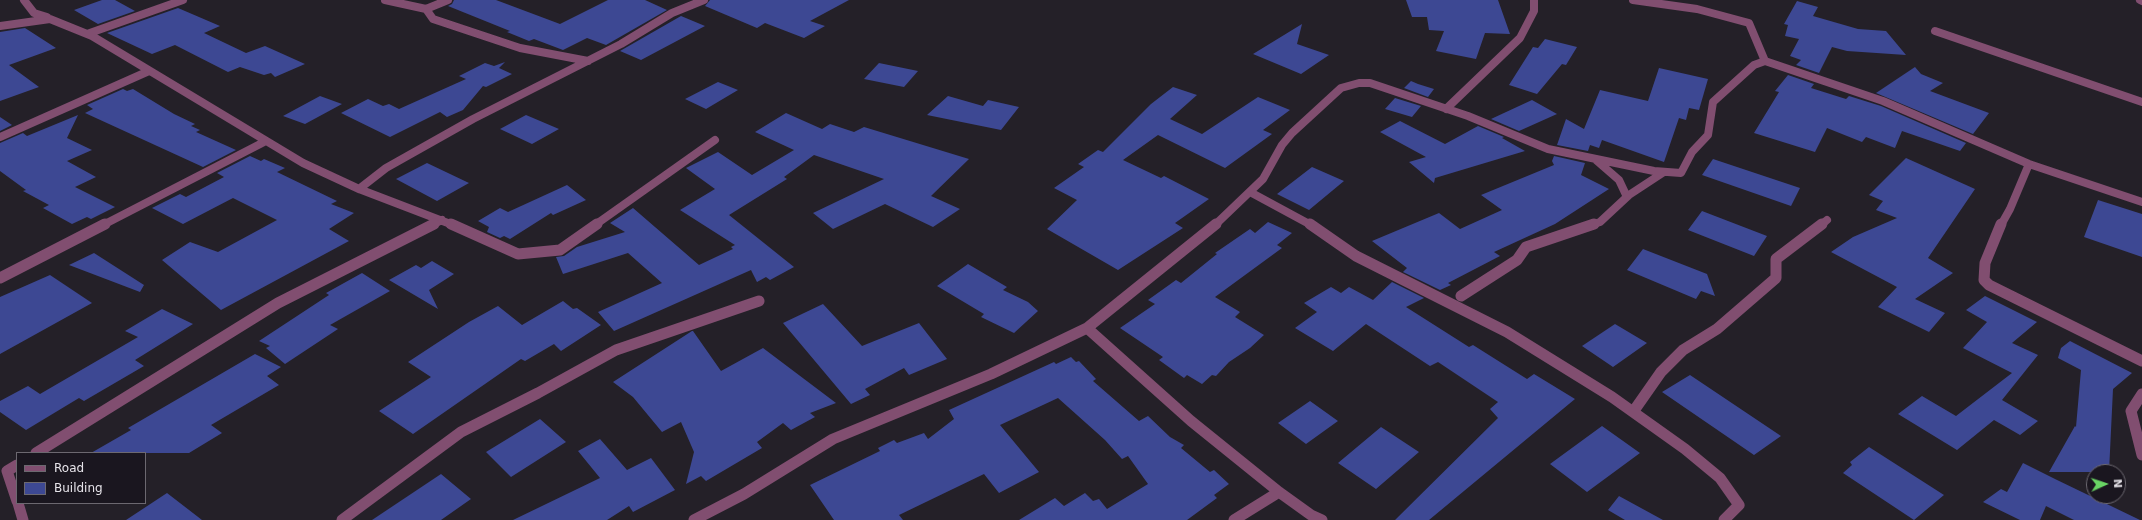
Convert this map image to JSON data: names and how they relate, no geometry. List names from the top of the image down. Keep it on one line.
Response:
{"legend":["Road","Building"],"north":"right"}
